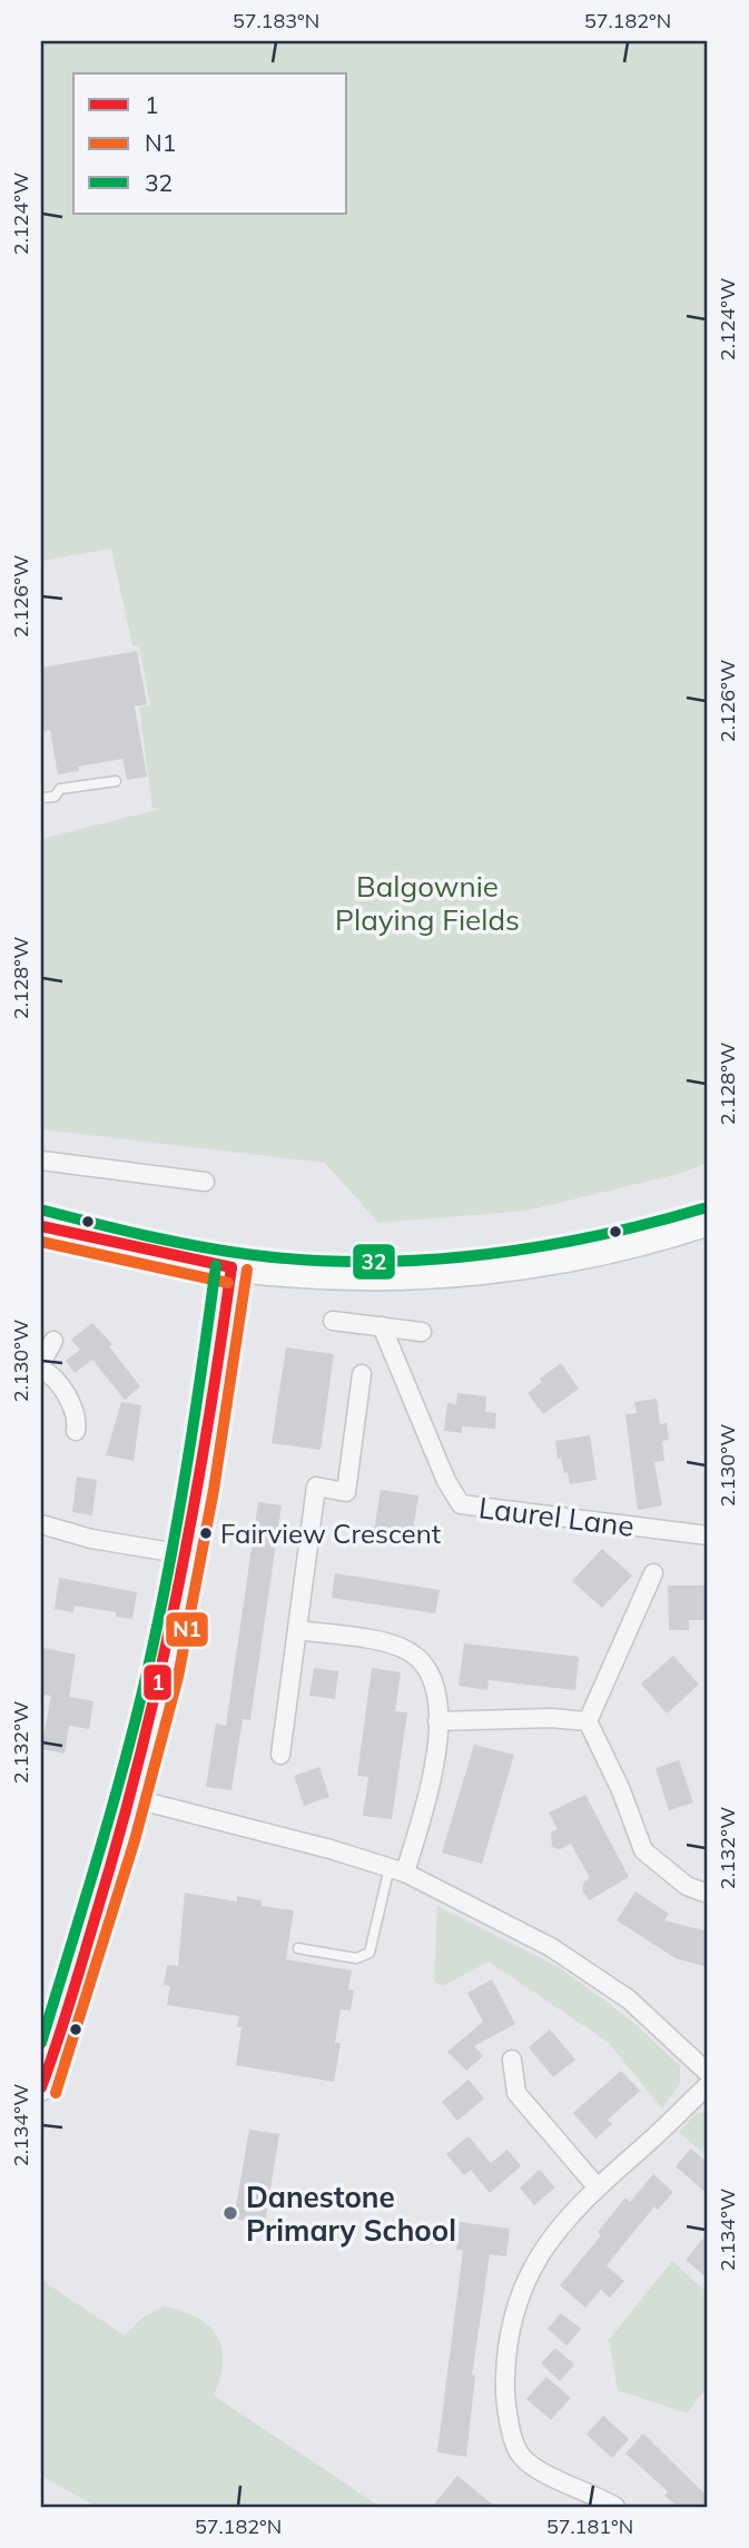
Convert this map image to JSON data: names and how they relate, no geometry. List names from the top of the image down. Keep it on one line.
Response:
{"streets":{"street":["Laurel Lane"]},"parks":["Balgownie Playing Fields"],"places":["Fairview Crescent","Danestone Primary School"],"lines":["transit line 32","transit line 1","transit line N1"],"legend":["1","N1","32"],"coordinates":["57.183°N","57.182°N","2.124°W","2.126°W","2.128°W","2.130°W","2.132°W","2.134°W","57.181°N"]}
